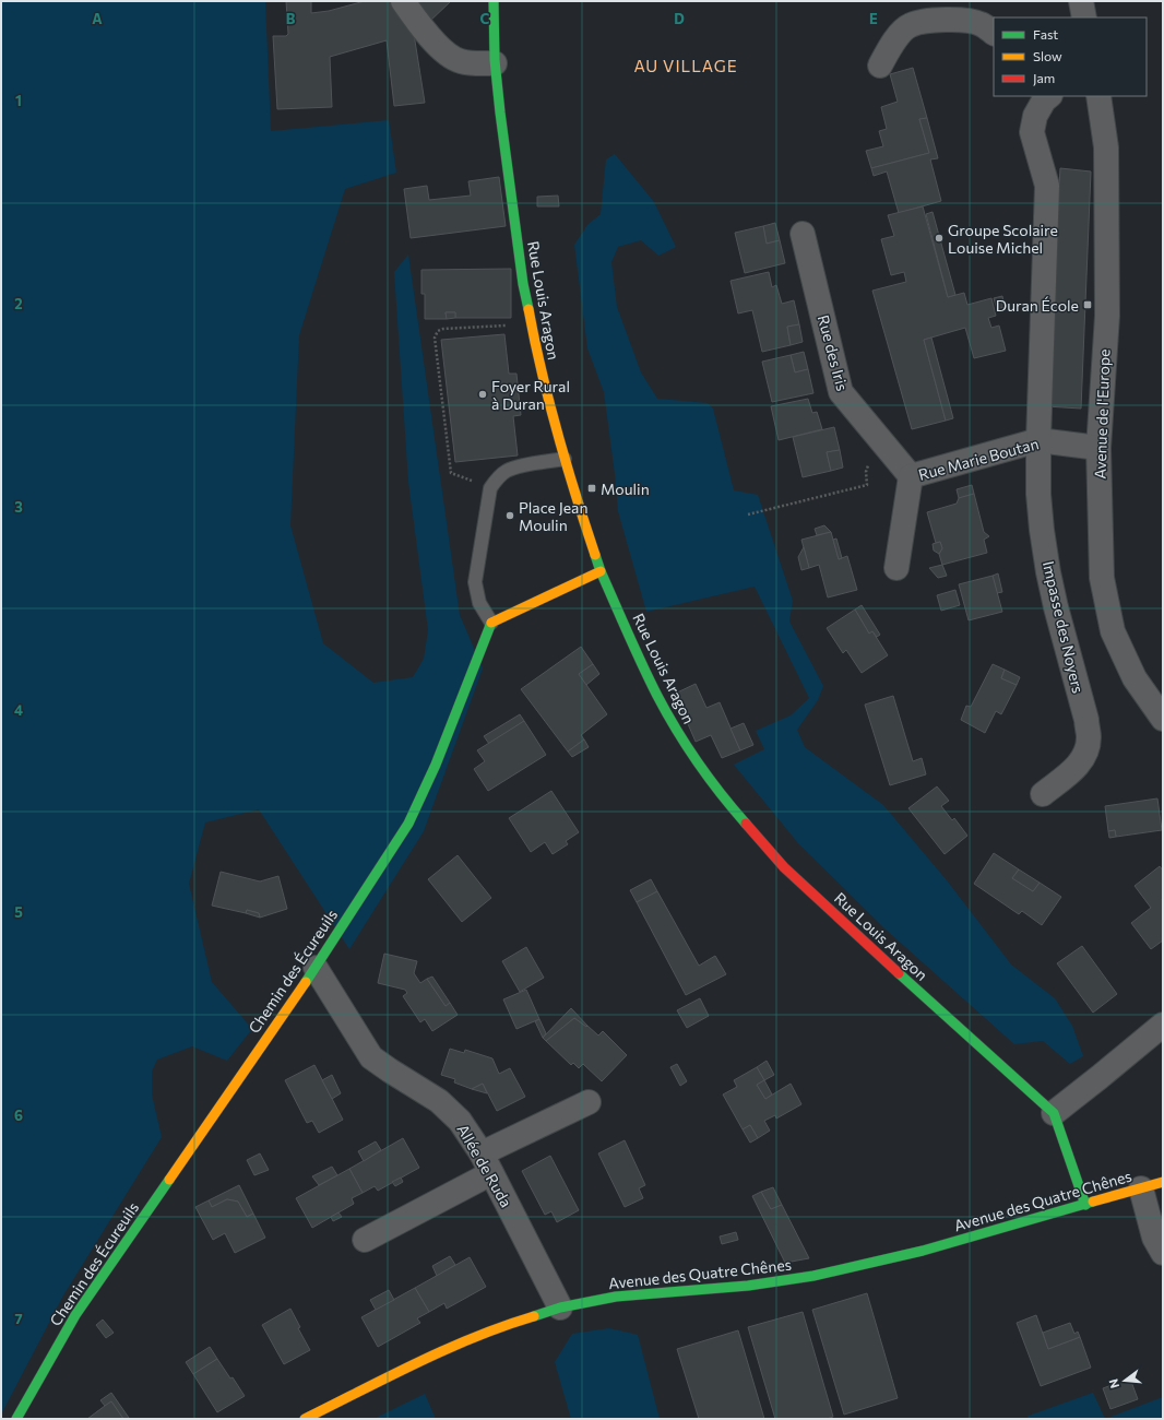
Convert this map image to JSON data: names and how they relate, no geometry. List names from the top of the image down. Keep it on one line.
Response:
{"streets":{"street":["Rue Louis Aragon","Rue des Iris","Avenue de l'Europe","Rue Marie Boutan","Impasse des Noyers","Chemin des Écureuils","Allée de Ruda","Avenue des Quatre Chênes"]},"crossings":[["Rue Louis Aragon","Avenue des Quatre Chênes"],["Rue des Iris","Rue Marie Boutan"],["Avenue de l'Europe","Rue Marie Boutan"],["Rue Marie Boutan","Impasse des Noyers"],["Chemin des Écureuils","Allée de Ruda"],["Allée de Ruda","Avenue des Quatre Chênes"]],"districts":["AU VILLAGE"],"places":{"other":["Groupe Scolaire Louise Michel","Foyer Rural à Duran","Place Jean Moulin"],"transit":["Duran École","Moulin"]},"legend":["Fast","Slow","Jam"],"north":"left","grid":{"columns":["A","B","C","D","E"],"rows":["1","2","3","4","5","6","7"]}}
